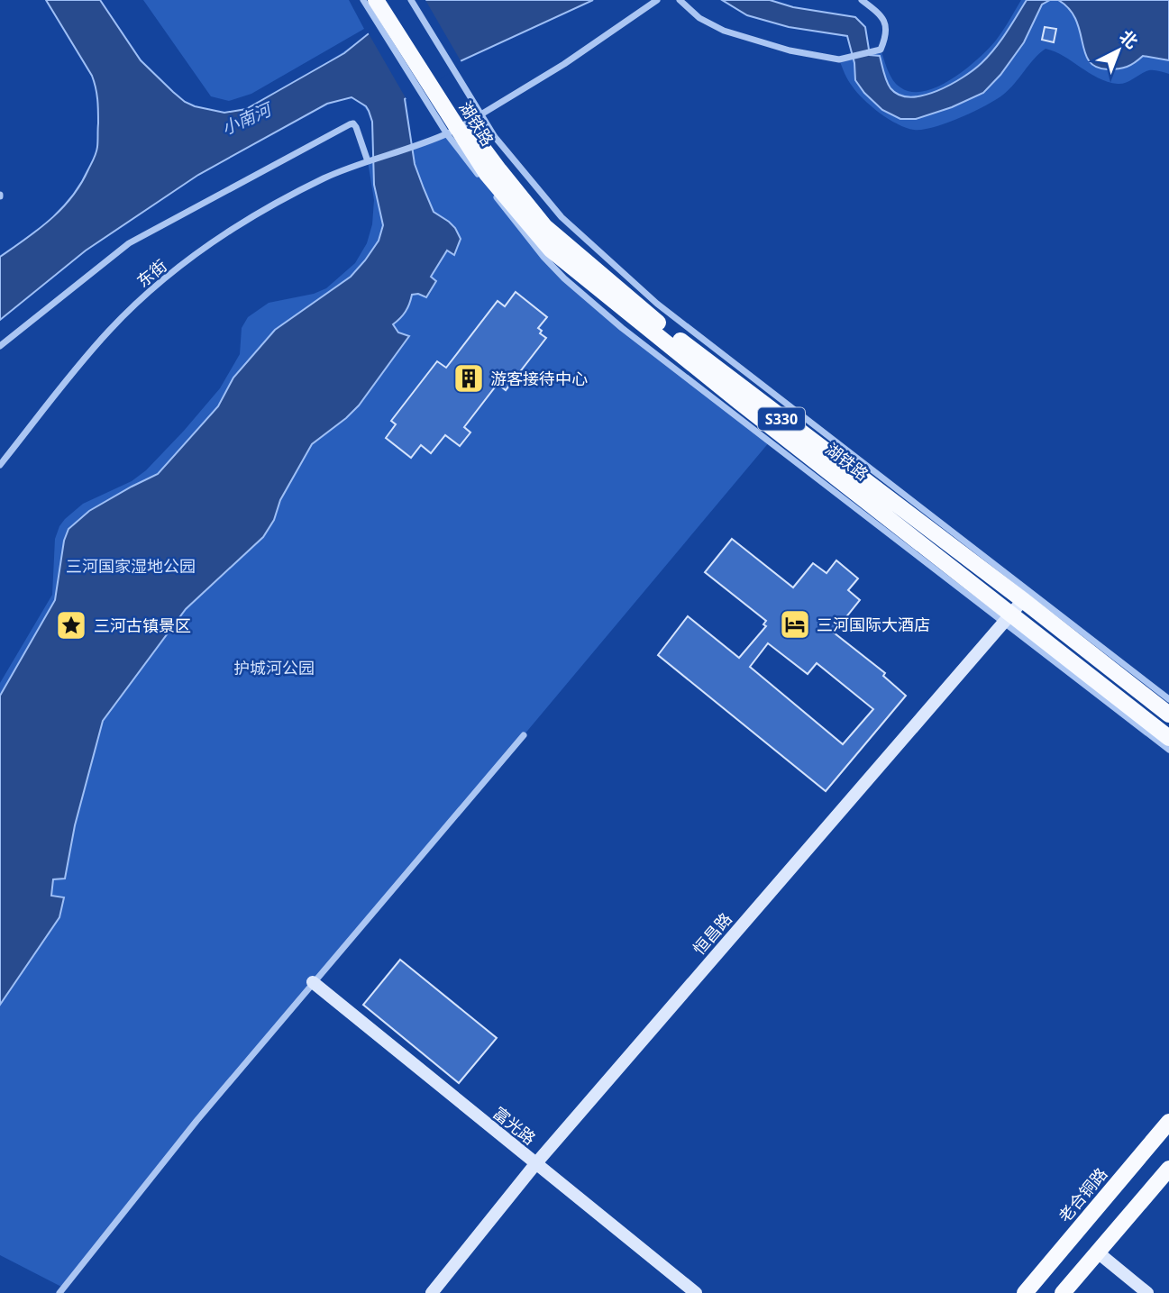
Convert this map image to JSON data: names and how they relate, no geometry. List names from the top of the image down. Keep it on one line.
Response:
{"streets":{"main road":["湖铁路","S330","老合铜路"],"street":["东街","恒昌路","富光路"]},"crossings":[["湖铁路","东街"],["湖铁路","恒昌路"],["恒昌路","富光路"]],"water":["小南河"],"parks":["三河国家湿地公园","护城河公园"],"places":{"building":["游客接待中心"],"hotel":["三河国际大酒店"],"place":["三河古镇景区"]},"north":"top right"}
